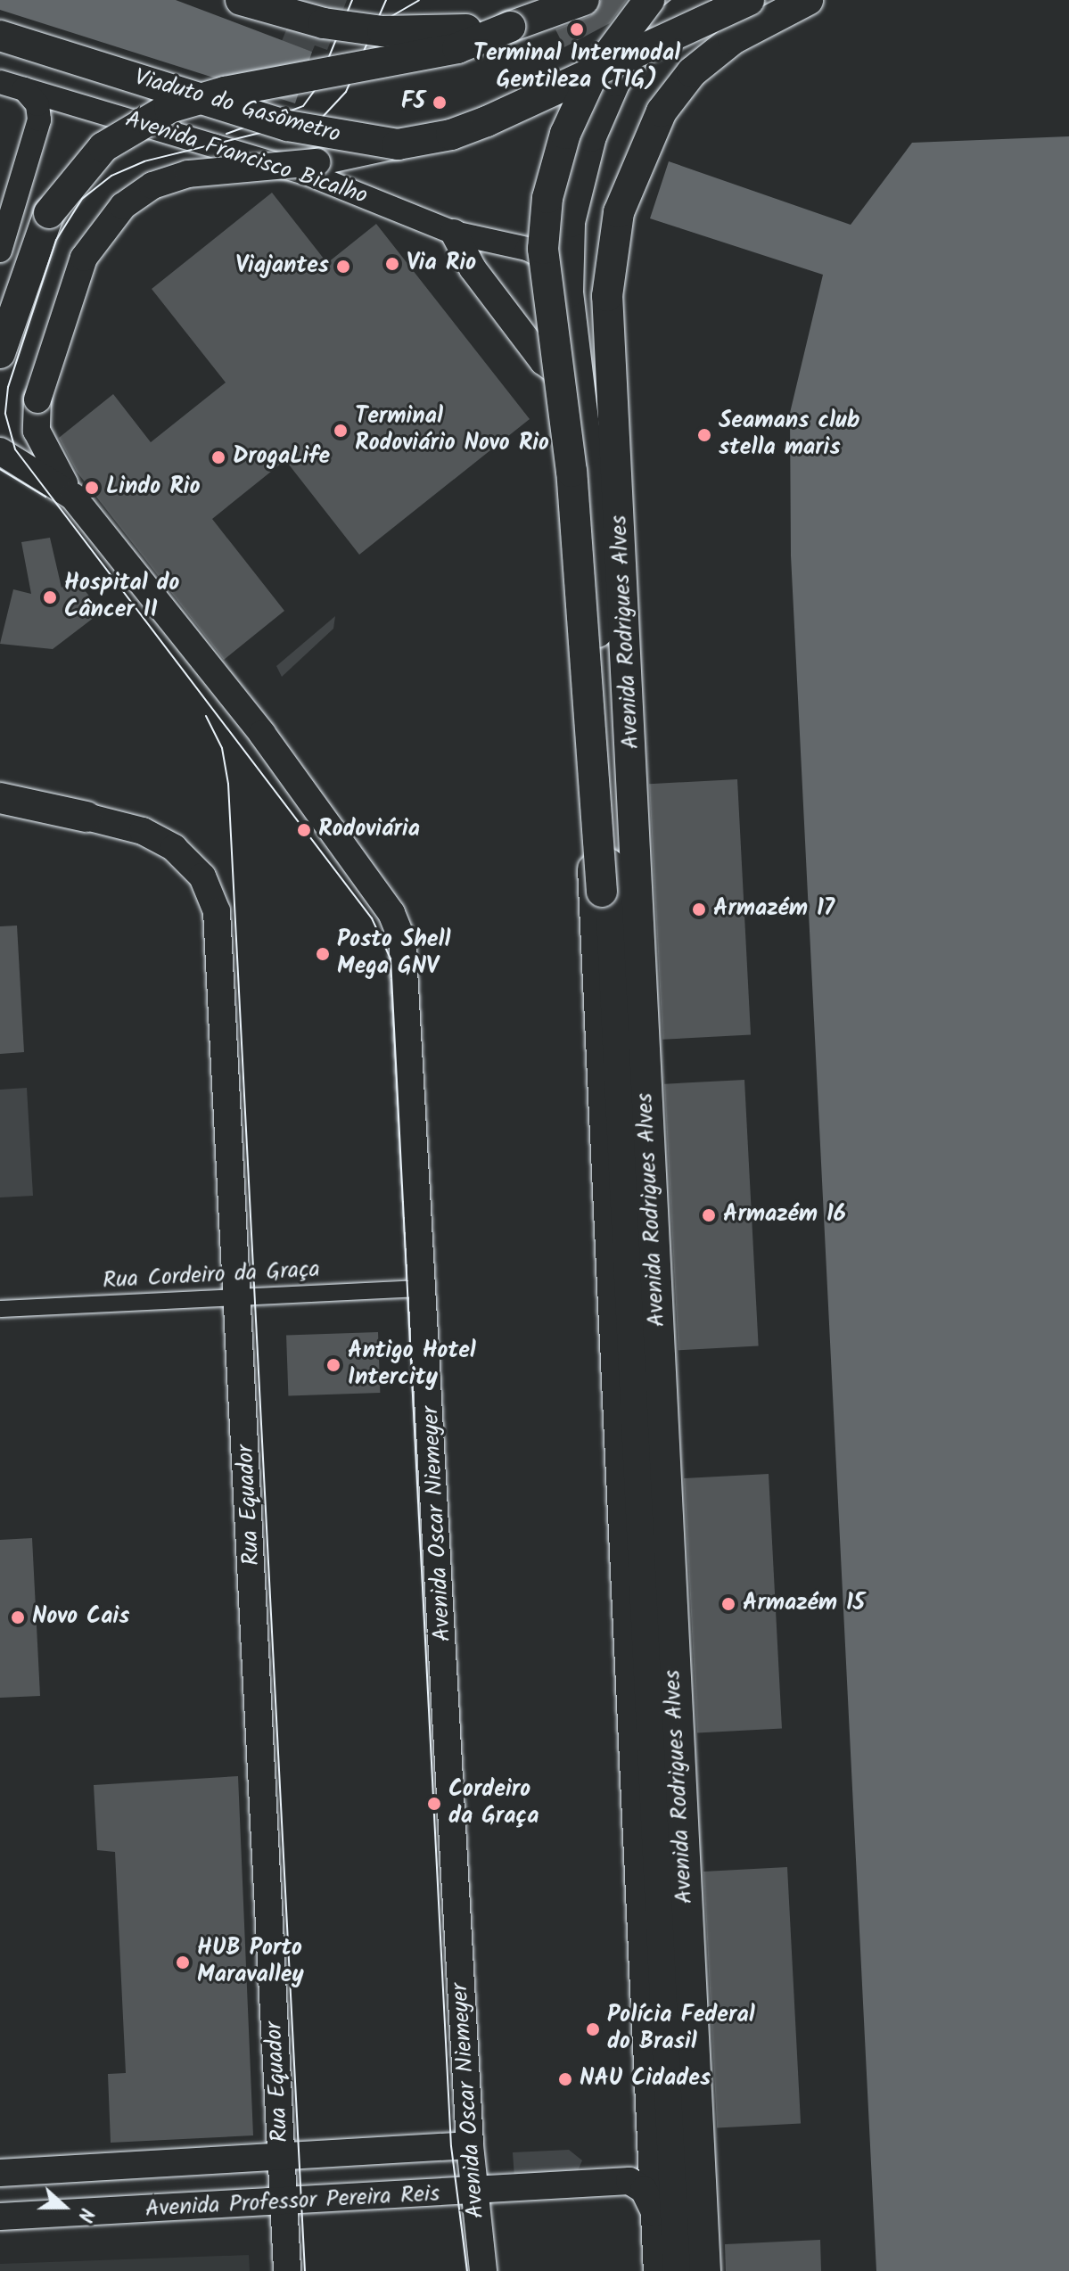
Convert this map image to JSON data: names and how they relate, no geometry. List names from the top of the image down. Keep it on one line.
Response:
{"streets":{"highway":["Viaduto do Gasômetro","Avenida Rodrigues Alves"],"main road":["Avenida Francisco Bicalho","Rua Equador","Avenida Oscar Niemeyer","Avenida Professor Pereira Reis"],"street":["Rua Cordeiro da Graça"]},"crossings":[["Avenida Francisco Bicalho","Avenida Rodrigues Alves"],["Avenida Rodrigues Alves","Avenida Professor Pereira Reis"],["Rua Cordeiro da Graça","Rua Equador"],["Rua Cordeiro da Graça","Avenida Oscar Niemeyer"],["Rua Equador","Avenida Professor Pereira Reis"],["Avenida Oscar Niemeyer","Avenida Professor Pereira Reis"]],"places":["Terminal Intermodal Gentileza (TIG)","F5","Via Rio","Viajantes","Terminal Rodoviário Novo Rio","Seamans club stella maris","DrogaLife","Lindo Rio","Hospital do Câncer II","Rodoviária","Armazém 17","Posto Shell Mega GNV","Armazém 16","Antigo Hotel Intercity","Armazém 15","Novo Cais","Cordeiro da Graça","HUB Porto Maravalley","Polícia Federal do Brasil","NAU Cidades"],"north":"right"}
